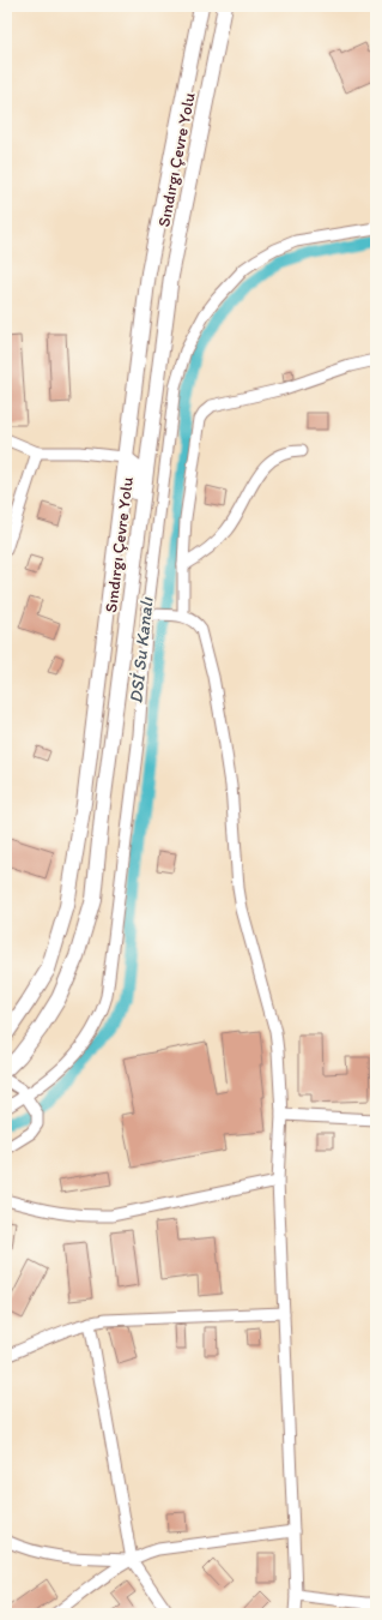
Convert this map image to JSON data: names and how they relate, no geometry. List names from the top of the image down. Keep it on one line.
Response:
{"streets":{"main road":["Sındırgı Çevre Yolu"]},"water":["DSİ Su Kanalı"]}
